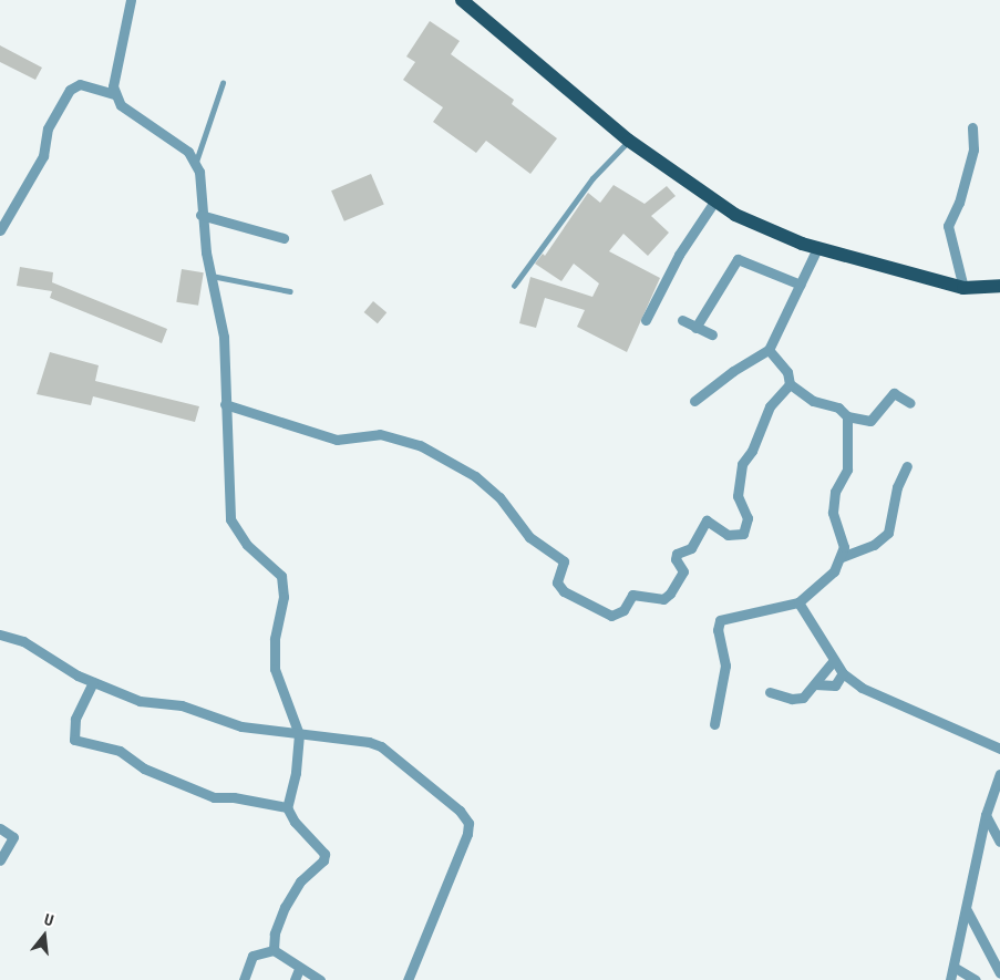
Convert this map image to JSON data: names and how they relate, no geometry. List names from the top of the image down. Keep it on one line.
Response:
{"north":"top"}
